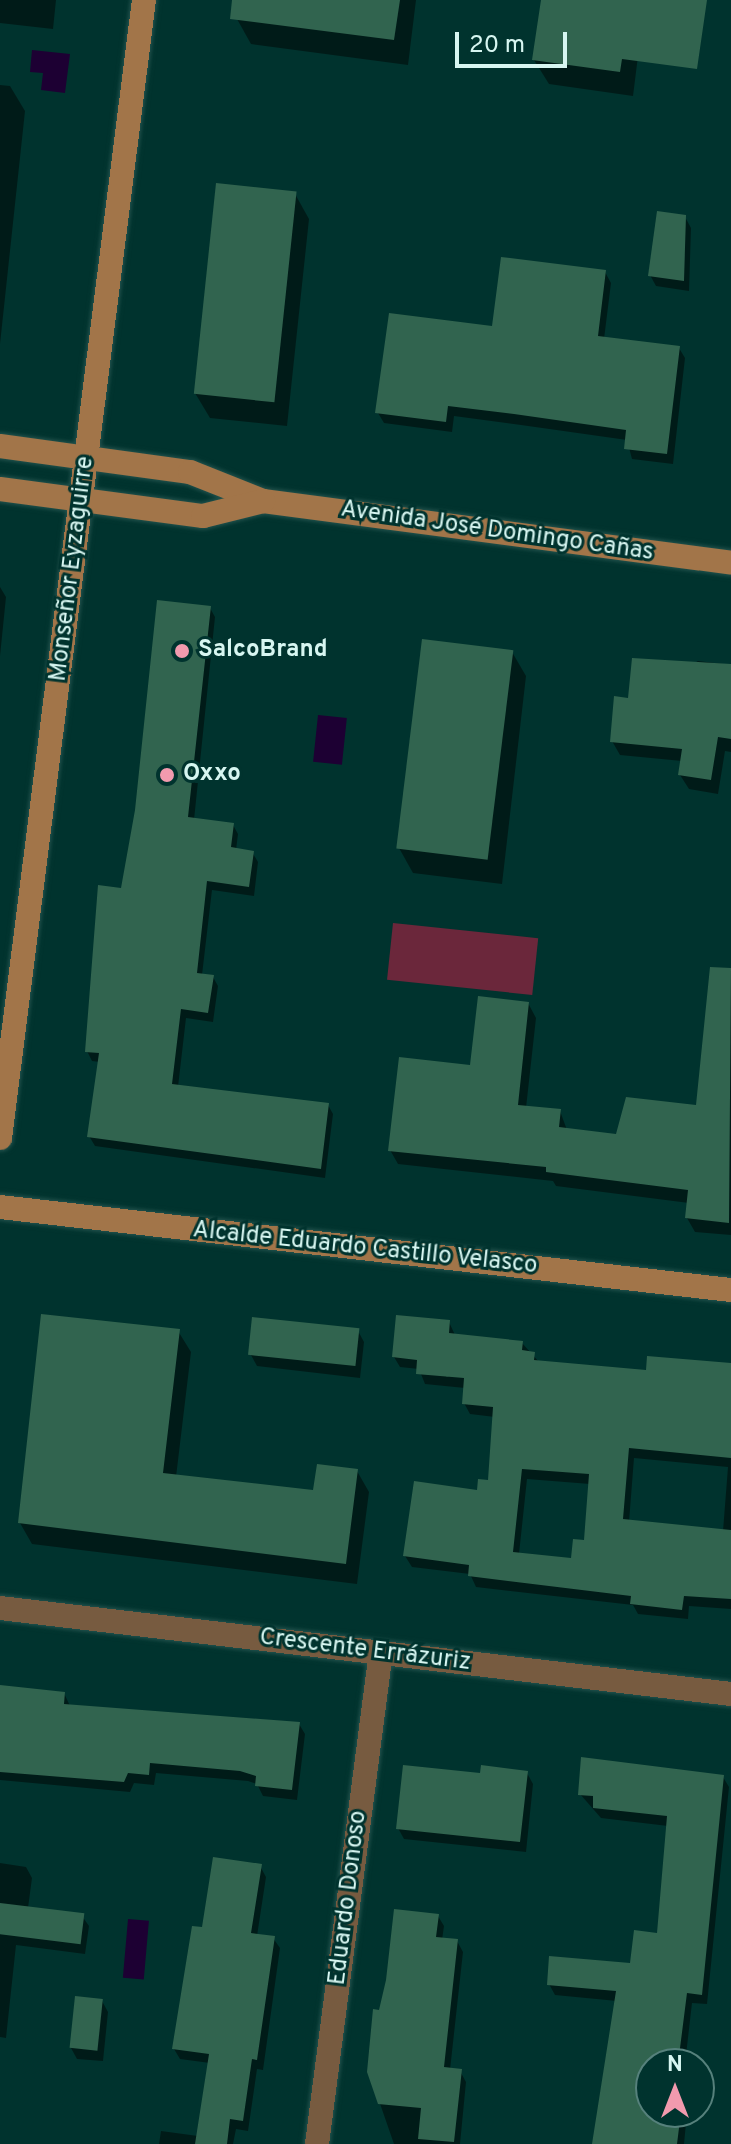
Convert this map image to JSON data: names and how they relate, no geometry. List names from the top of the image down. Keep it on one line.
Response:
{"streets":{"street":["Avenida José Domingo Cañas","Monseñor Eyzaguirre","Alcalde Eduardo Castillo Velasco","Crescente Errázuriz","Eduardo Donoso"]},"crossings":[["Avenida José Domingo Cañas","Monseñor Eyzaguirre"],["Crescente Errázuriz","Eduardo Donoso"]],"places":["SalcoBrand","Oxxo"],"scale_bar":"20 m","north":"top"}
